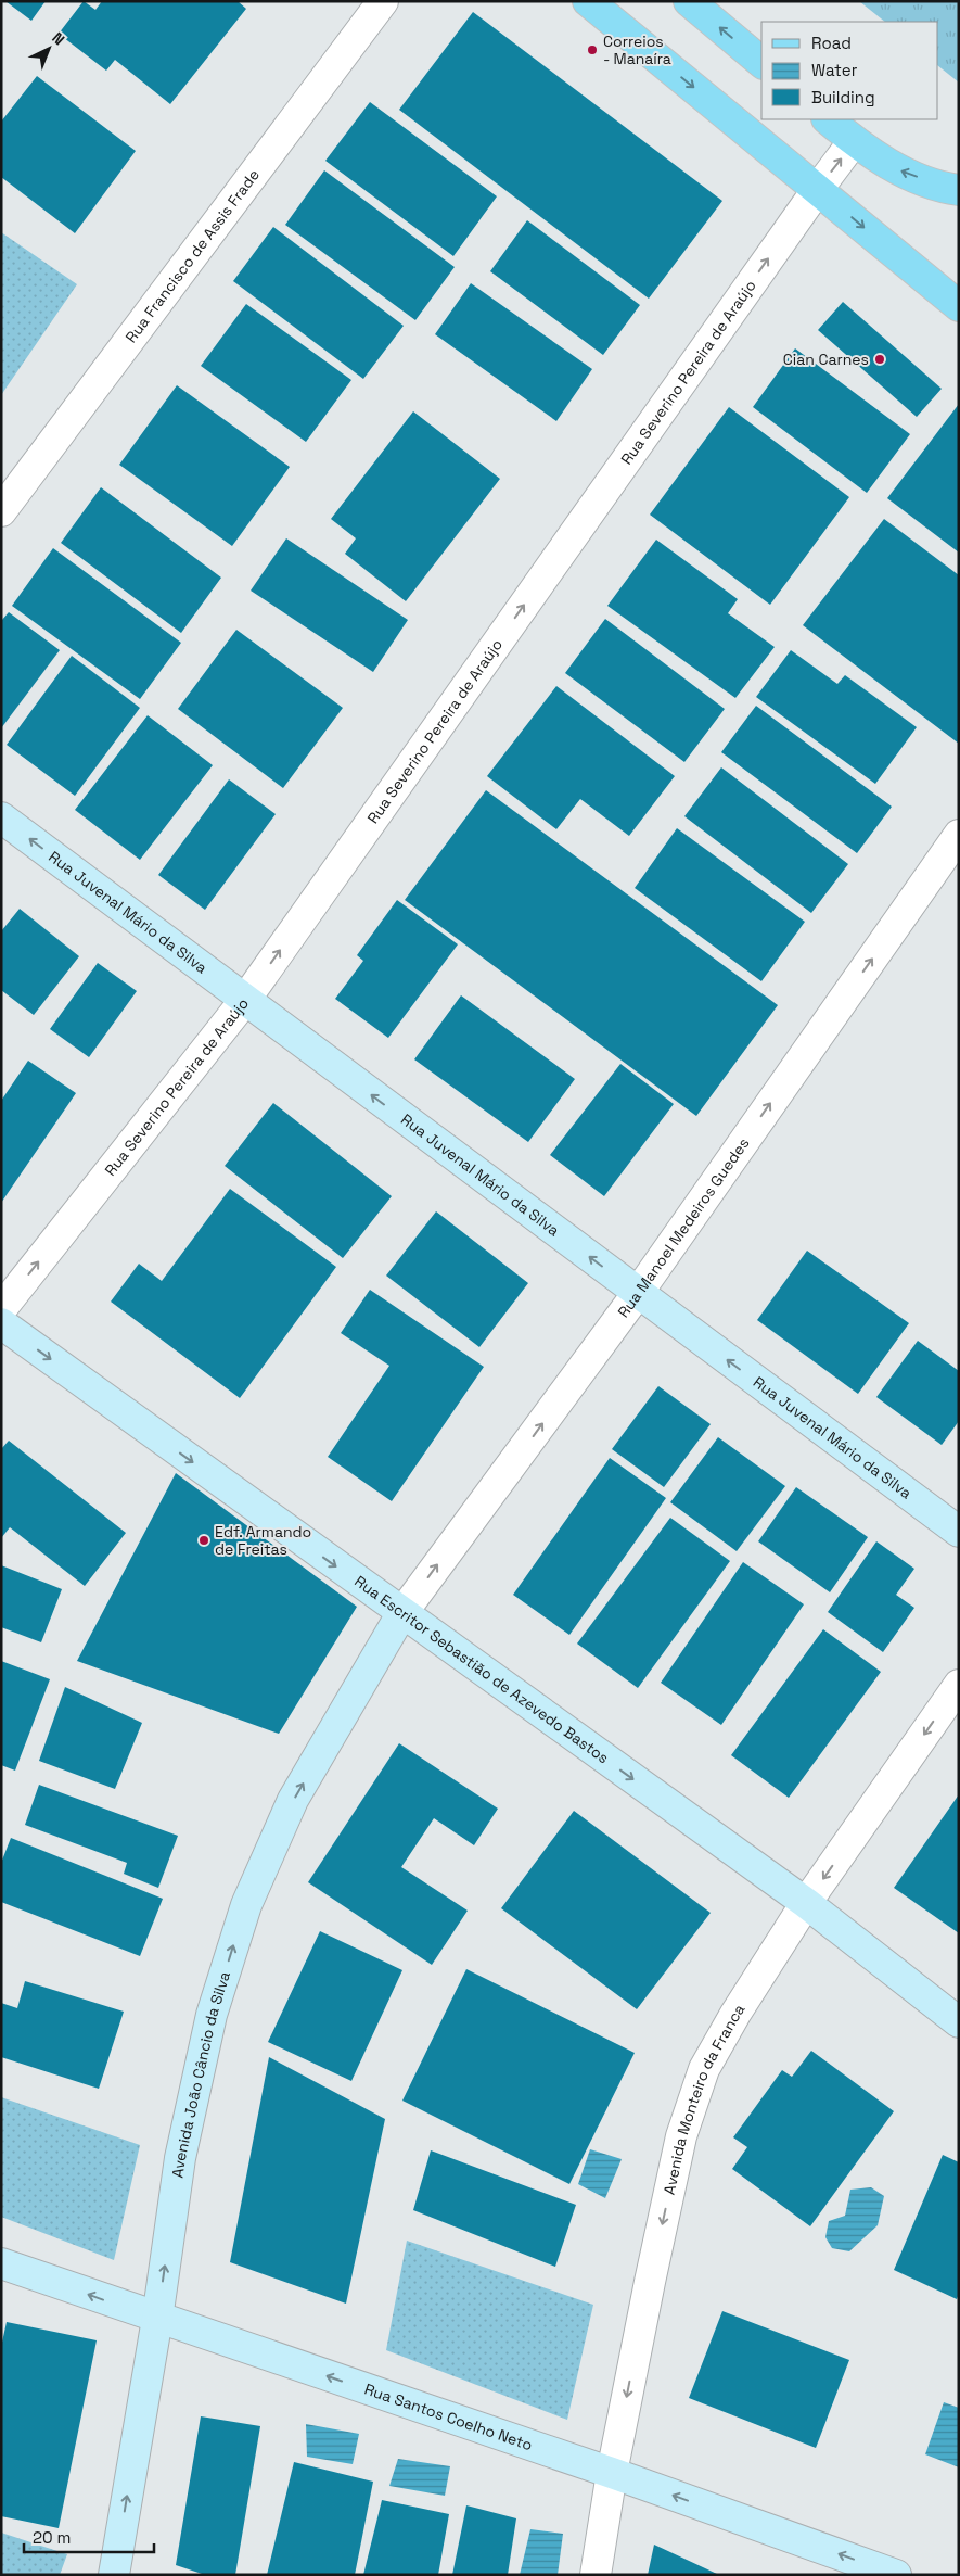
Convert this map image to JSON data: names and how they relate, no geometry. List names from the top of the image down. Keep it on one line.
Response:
{"streets":{"main road":["Rua Juvenal Mário da Silva","Rua Escritor Sebastião de Azevedo Bastos","Avenida João Câncio da Silva","Rua Santos Coelho Neto"],"street":["Rua Francisco de Assis Frade","Rua Severino Pereira de Araújo","Rua Manoel Medeiros Guedes","Avenida Monteiro da Franca"]},"crossings":[["Rua Severino Pereira de Araújo","Rua Juvenal Mário da Silva"],["Rua Juvenal Mário da Silva","Rua Manoel Medeiros Guedes"],["Rua Manoel Medeiros Guedes","Rua Escritor Sebastião de Azevedo Bastos"],["Rua Manoel Medeiros Guedes","Avenida João Câncio da Silva"],["Rua Escritor Sebastião de Azevedo Bastos","Avenida João Câncio da Silva"],["Rua Escritor Sebastião de Azevedo Bastos","Avenida Monteiro da Franca"],["Avenida João Câncio da Silva","Rua Santos Coelho Neto"],["Avenida Monteiro da Franca","Rua Santos Coelho Neto"]],"one_way":["Rua Severino Pereira de Araújo","Rua Juvenal Mário da Silva","Rua Manoel Medeiros Guedes","Rua Escritor Sebastião de Azevedo Bastos","Avenida João Câncio da Silva","Avenida Monteiro da Franca","Rua Santos Coelho Neto"],"places":["Correios - Manaíra","Cian Carnes","Edf. Armando de Freitas"],"legend":["Road","Water","Building"],"scale_bar":"20 m","north":"top right"}
